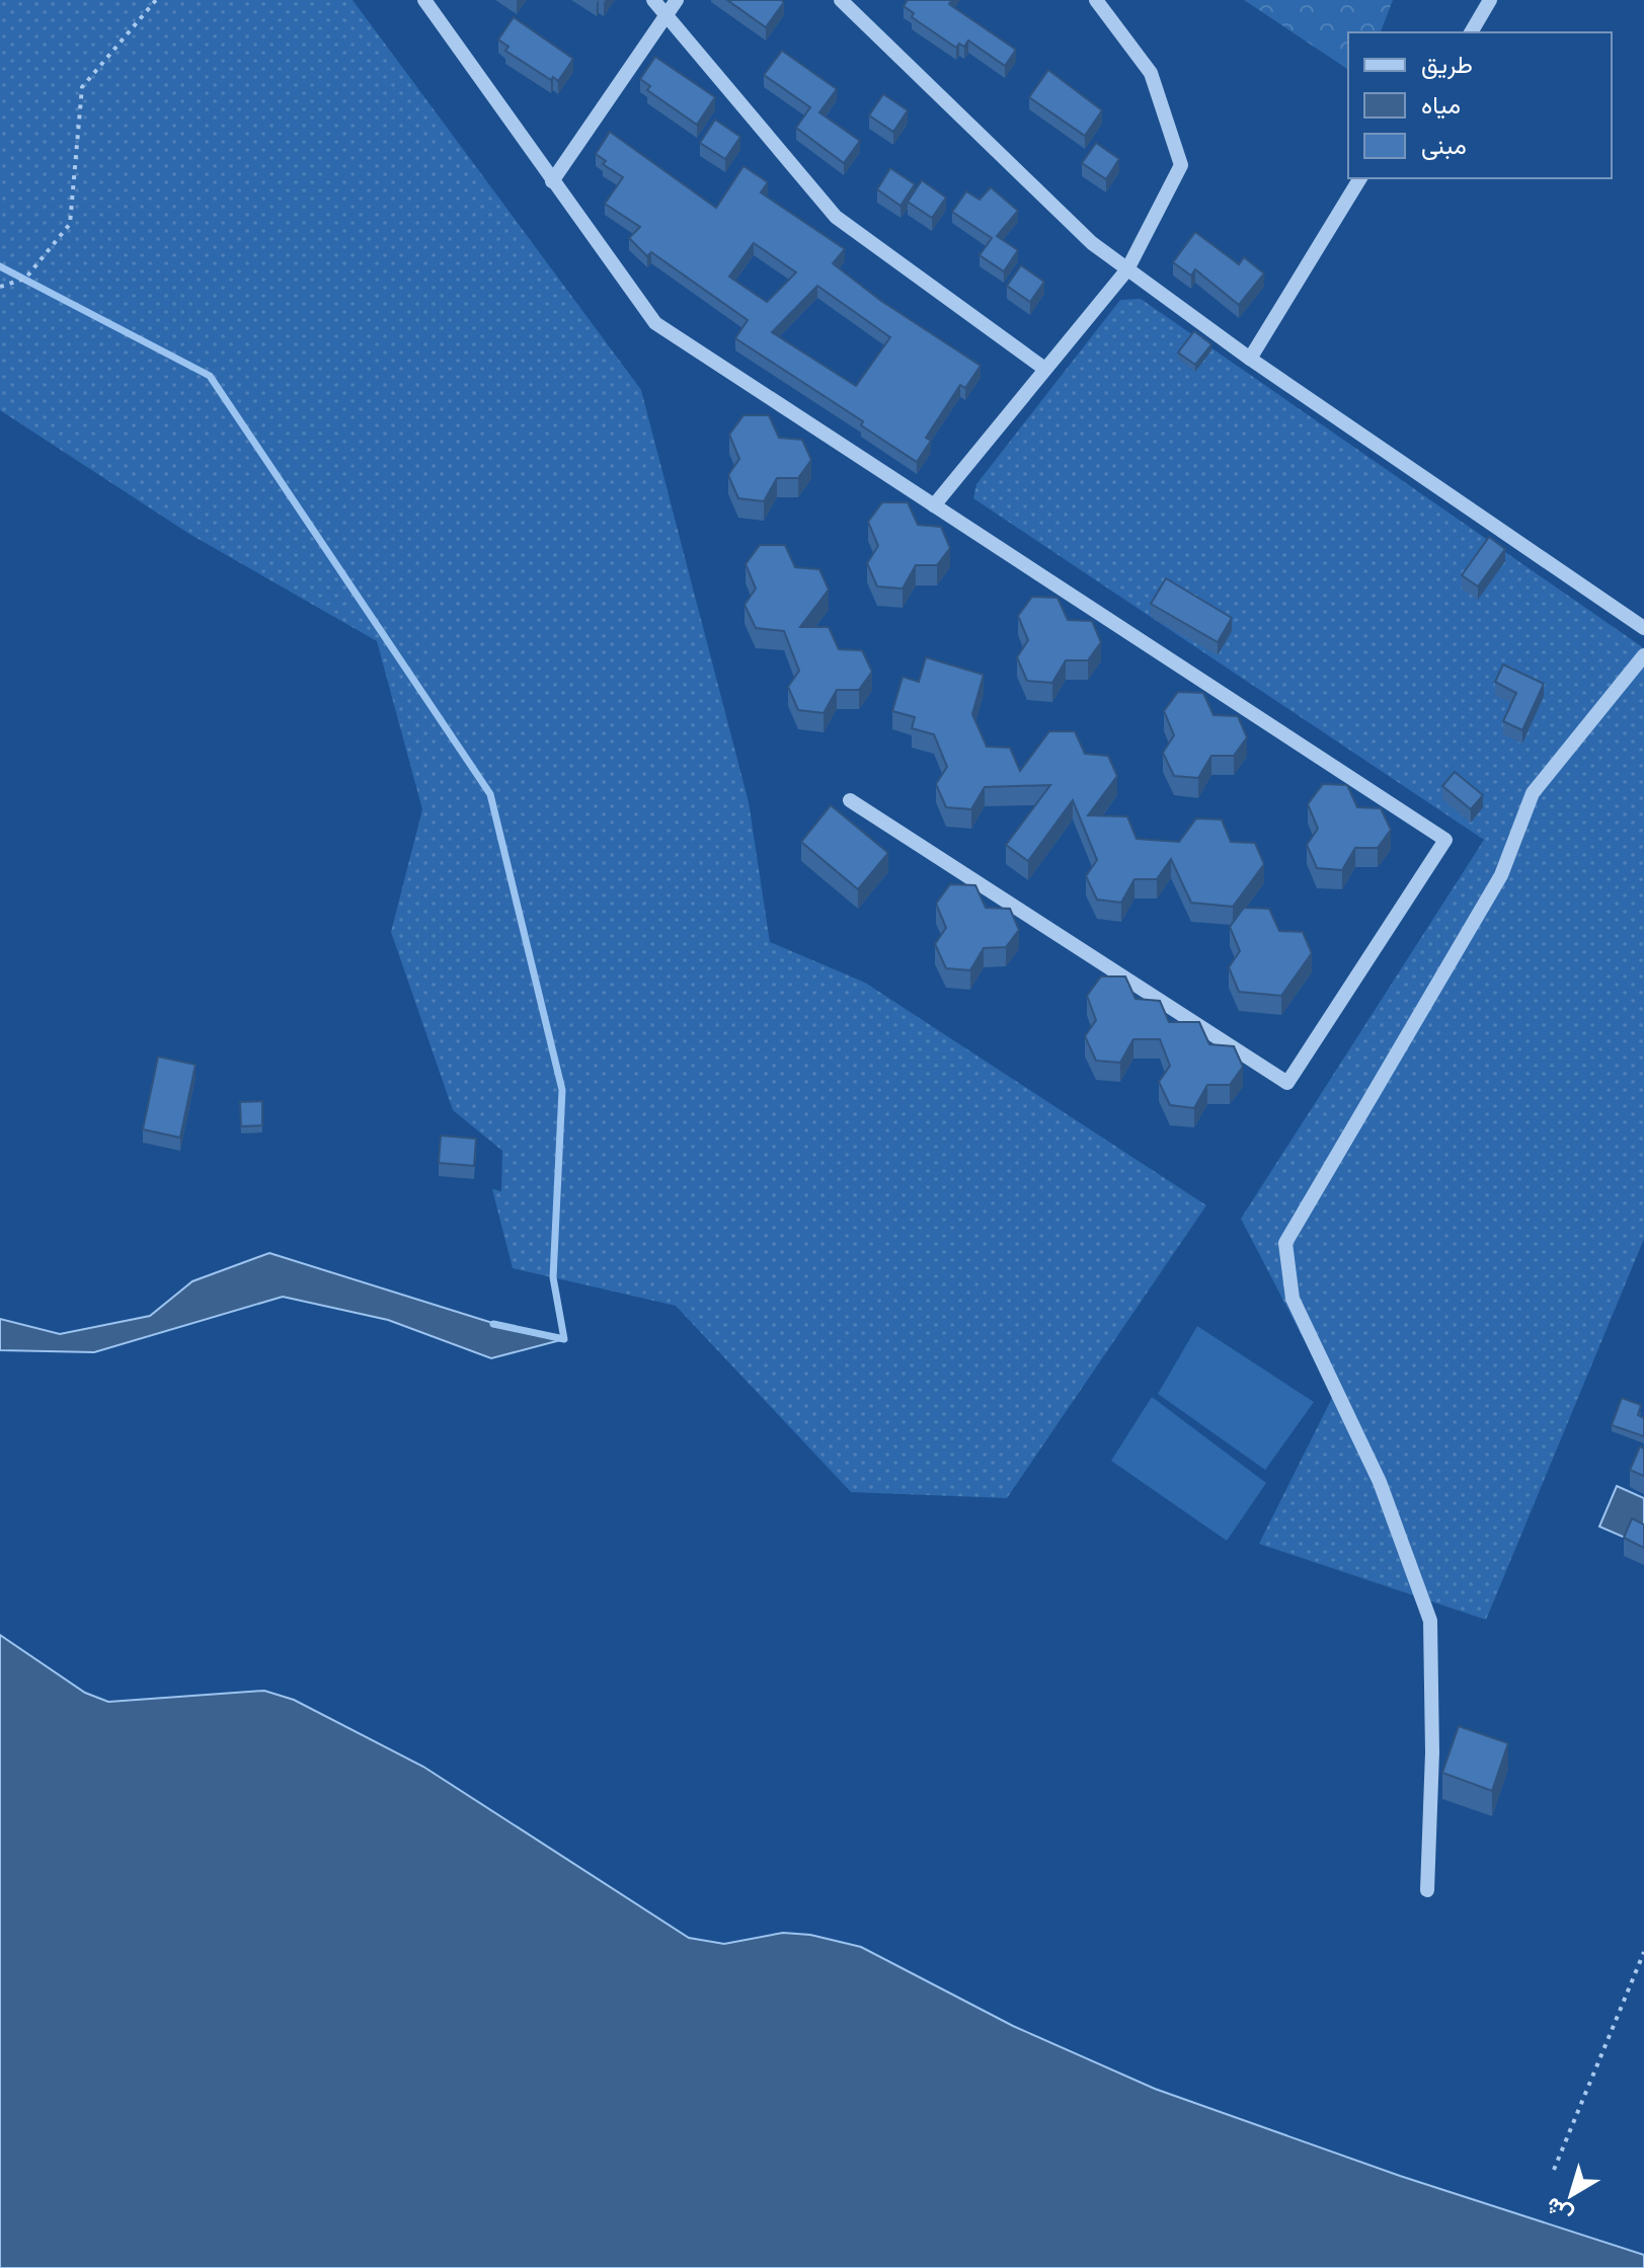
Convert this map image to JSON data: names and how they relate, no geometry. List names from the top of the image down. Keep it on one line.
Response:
{"legend":["طريق","مياه","مبنى"],"north":"bottom left"}
